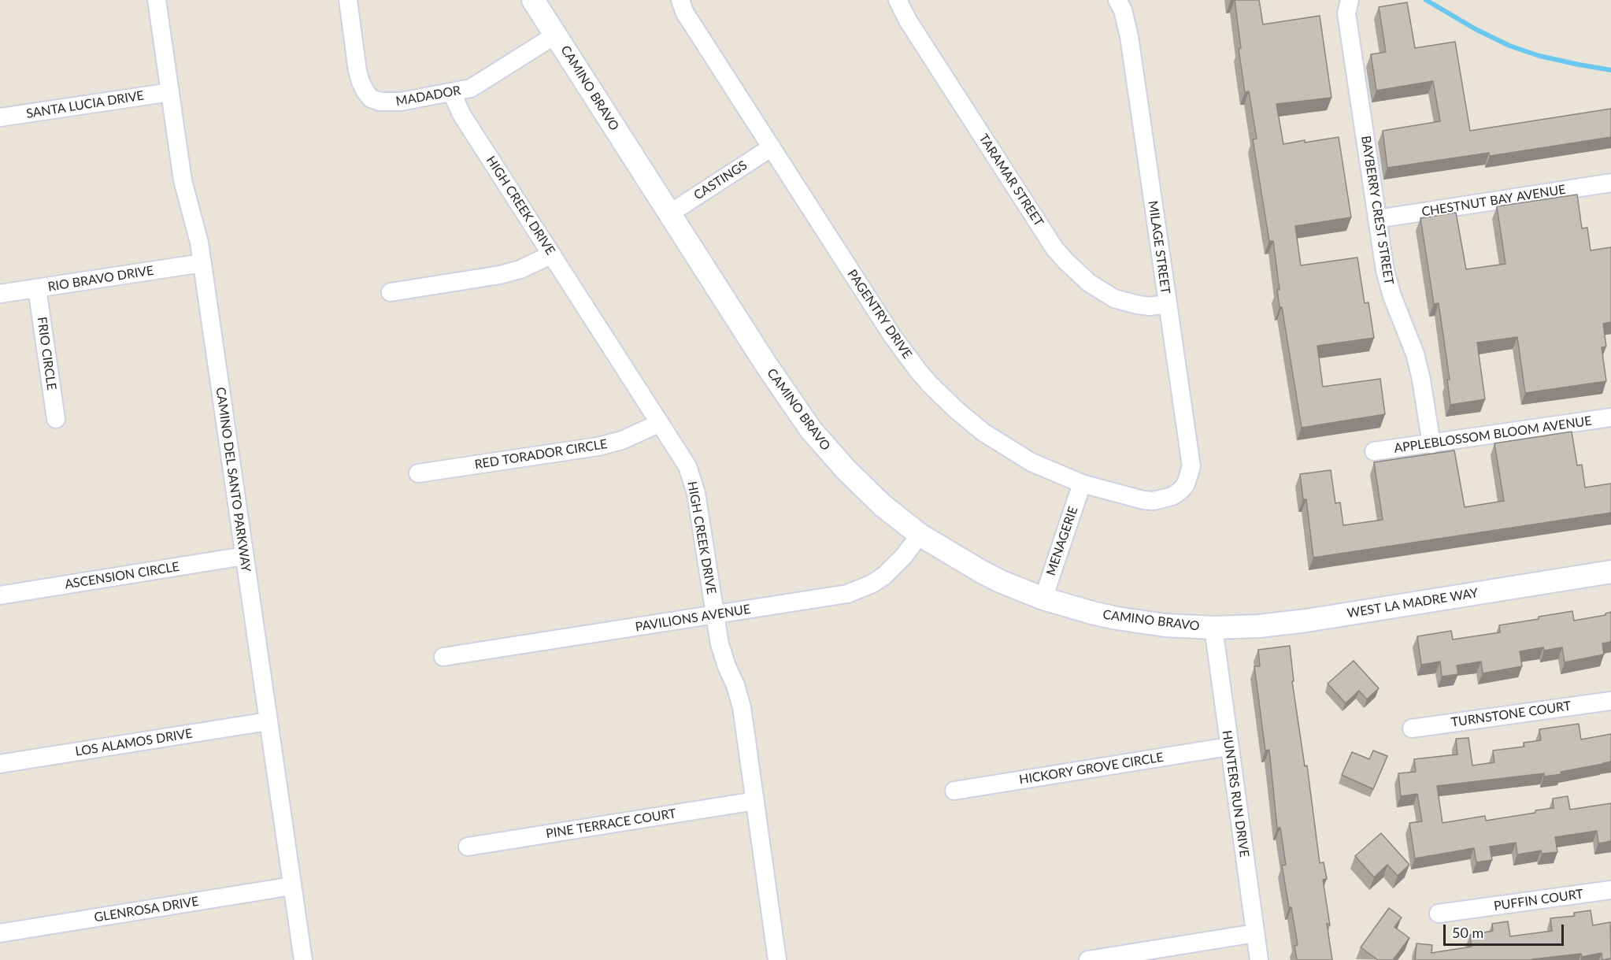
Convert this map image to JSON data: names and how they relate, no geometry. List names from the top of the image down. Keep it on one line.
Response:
{"streets":{"street":["CAMINO BRAVO","MADADOR","SANTA LUCIA DRIVE","CASTINGS","TARAMAR STREET","CHESTNUT BAY AVENUE","HIGH CREEK DRIVE","BAYBERRY CREST STREET","MILAGE STREET","RIO BRAVO DRIVE","PAGENTRY DRIVE","FRIO CIRCLE","APPLEBLOSSOM BLOOM AVENUE","RED TORADOR CIRCLE","CAMINO DEL SANTO PARKWAY","MENAGERIE","ASCENSION CIRCLE","WEST LA MADRE WAY","PAVILIONS AVENUE","TURNSTONE COURT","LOS ALAMOS DRIVE","HICKORY GROVE CIRCLE","HUNTERS RUN DRIVE","PINE TERRACE COURT","PUFFIN COURT","GLENROSA DRIVE"]},"crossings":[["CAMINO BRAVO","MADADOR"],["CAMINO BRAVO","CASTINGS"],["CAMINO BRAVO","MENAGERIE"],["CAMINO BRAVO","WEST LA MADRE WAY"],["CAMINO BRAVO","PAVILIONS AVENUE"],["CAMINO BRAVO","HUNTERS RUN DRIVE"],["MADADOR","HIGH CREEK DRIVE"],["SANTA LUCIA DRIVE","CAMINO DEL SANTO PARKWAY"],["CASTINGS","PAGENTRY DRIVE"],["TARAMAR STREET","MILAGE STREET"],["CHESTNUT BAY AVENUE","BAYBERRY CREST STREET"],["HIGH CREEK DRIVE","RED TORADOR CIRCLE"],["HIGH CREEK DRIVE","PAVILIONS AVENUE"],["HIGH CREEK DRIVE","PINE TERRACE COURT"],["BAYBERRY CREST STREET","APPLEBLOSSOM BLOOM AVENUE"],["MILAGE STREET","PAGENTRY DRIVE"],["RIO BRAVO DRIVE","FRIO CIRCLE"],["RIO BRAVO DRIVE","CAMINO DEL SANTO PARKWAY"],["PAGENTRY DRIVE","MENAGERIE"],["CAMINO DEL SANTO PARKWAY","ASCENSION CIRCLE"],["CAMINO DEL SANTO PARKWAY","LOS ALAMOS DRIVE"],["CAMINO DEL SANTO PARKWAY","GLENROSA DRIVE"],["WEST LA MADRE WAY","HUNTERS RUN DRIVE"],["HICKORY GROVE CIRCLE","HUNTERS RUN DRIVE"]],"scale_bar":"50 m"}
